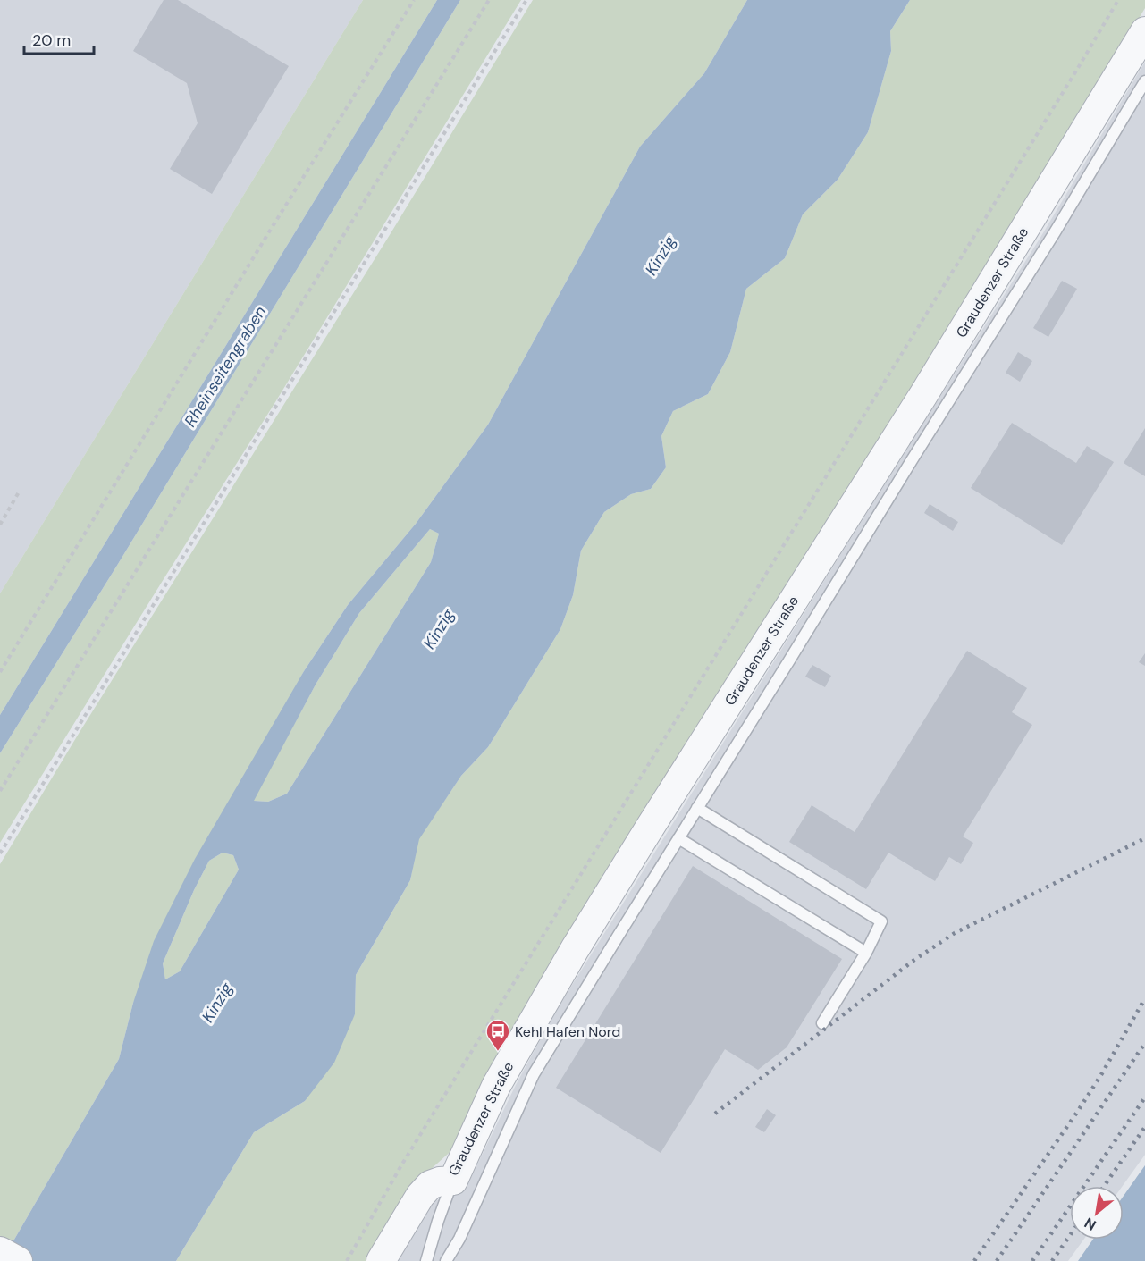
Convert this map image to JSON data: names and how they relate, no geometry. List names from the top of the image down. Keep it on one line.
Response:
{"streets":{"street":["Graudenzer Straße"]},"water":["Kinzig","Rheinseitengraben"],"places":{"bus stop":["Kehl Hafen Nord"]},"scale_bar":"20 m","north":"bottom left"}
